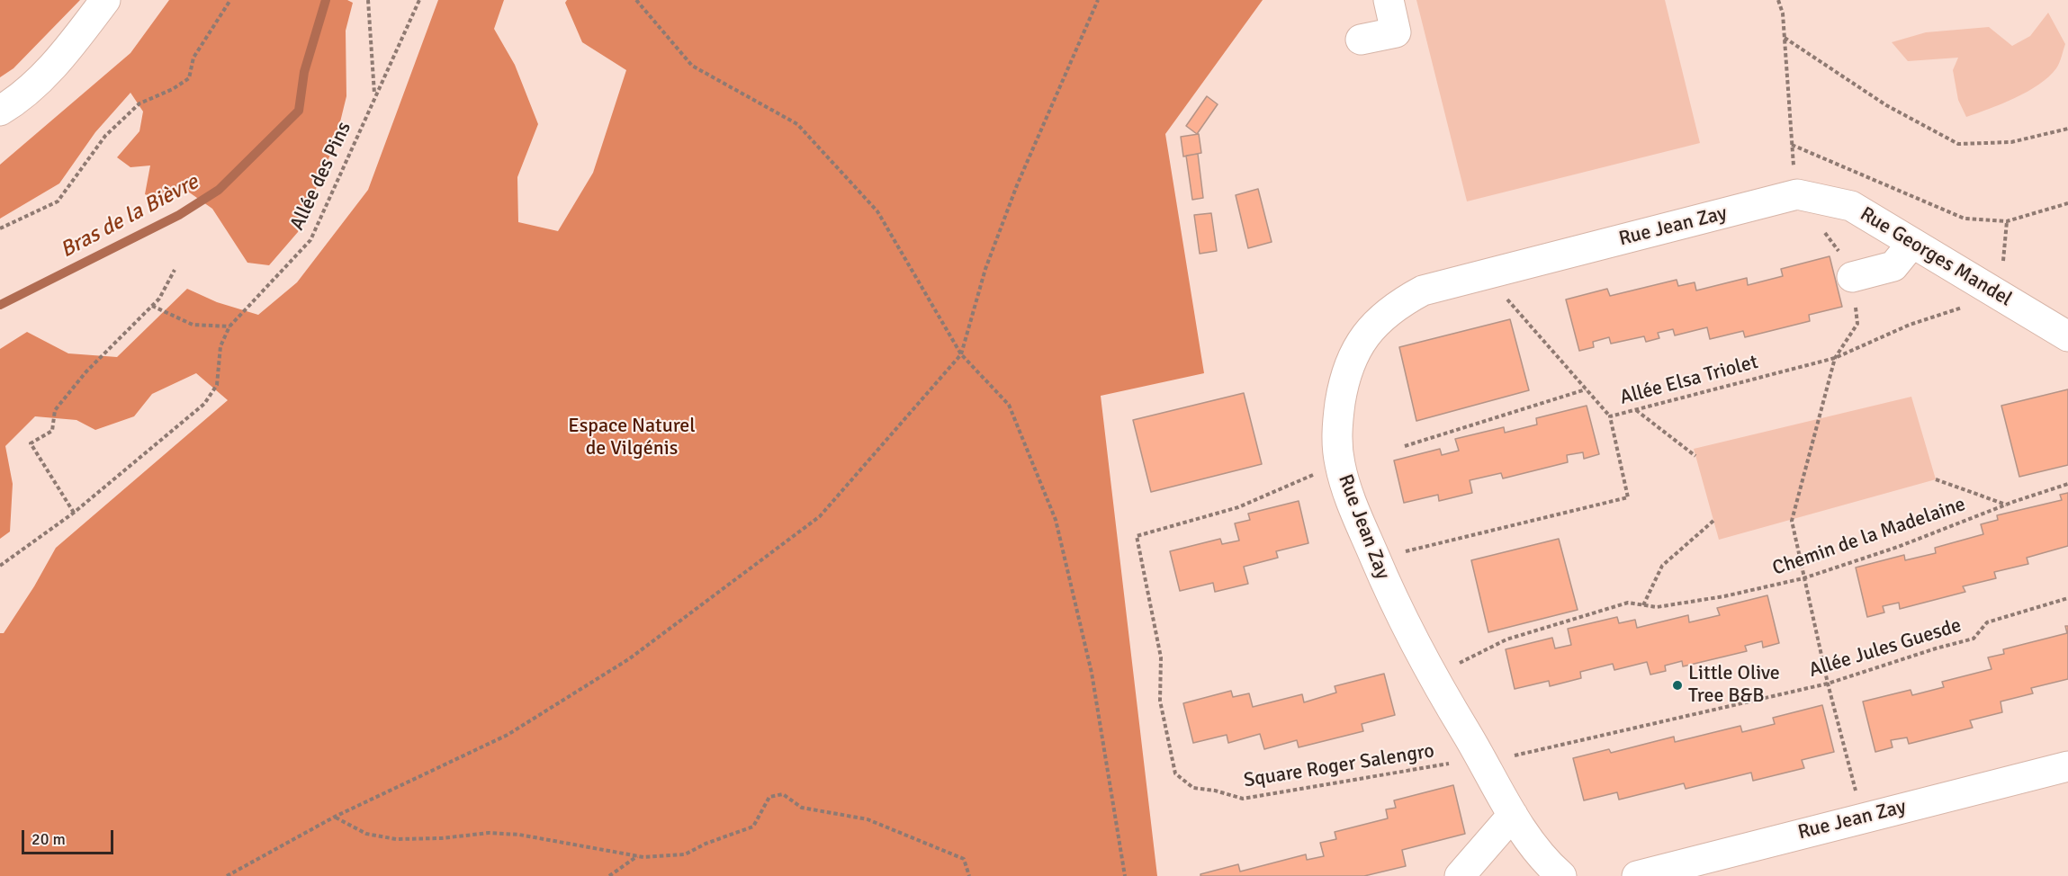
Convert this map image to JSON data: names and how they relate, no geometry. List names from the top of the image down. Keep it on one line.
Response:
{"streets":{"street":["Rue Jean Zay","Rue Georges Mandel"],"path":["Allée des Pins","Allée Elsa Triolet","Chemin de la Madelaine","Allée Jules Guesde","Square Roger Salengro"]},"crossings":[["Rue Jean Zay","Rue Georges Mandel"],["Rue Jean Zay","Allée Elsa Triolet"],["Rue Jean Zay","Chemin de la Madelaine"],["Rue Jean Zay","Allée Jules Guesde"],["Rue Jean Zay","Square Roger Salengro"],["Allée Jules Guesde","Square Roger Salengro"]],"water":["Bras de la Bièvre"],"parks":["Espace Naturel de Vilgénis"],"places":["Little Olive Tree B&B"],"scale_bar":"20 m"}
